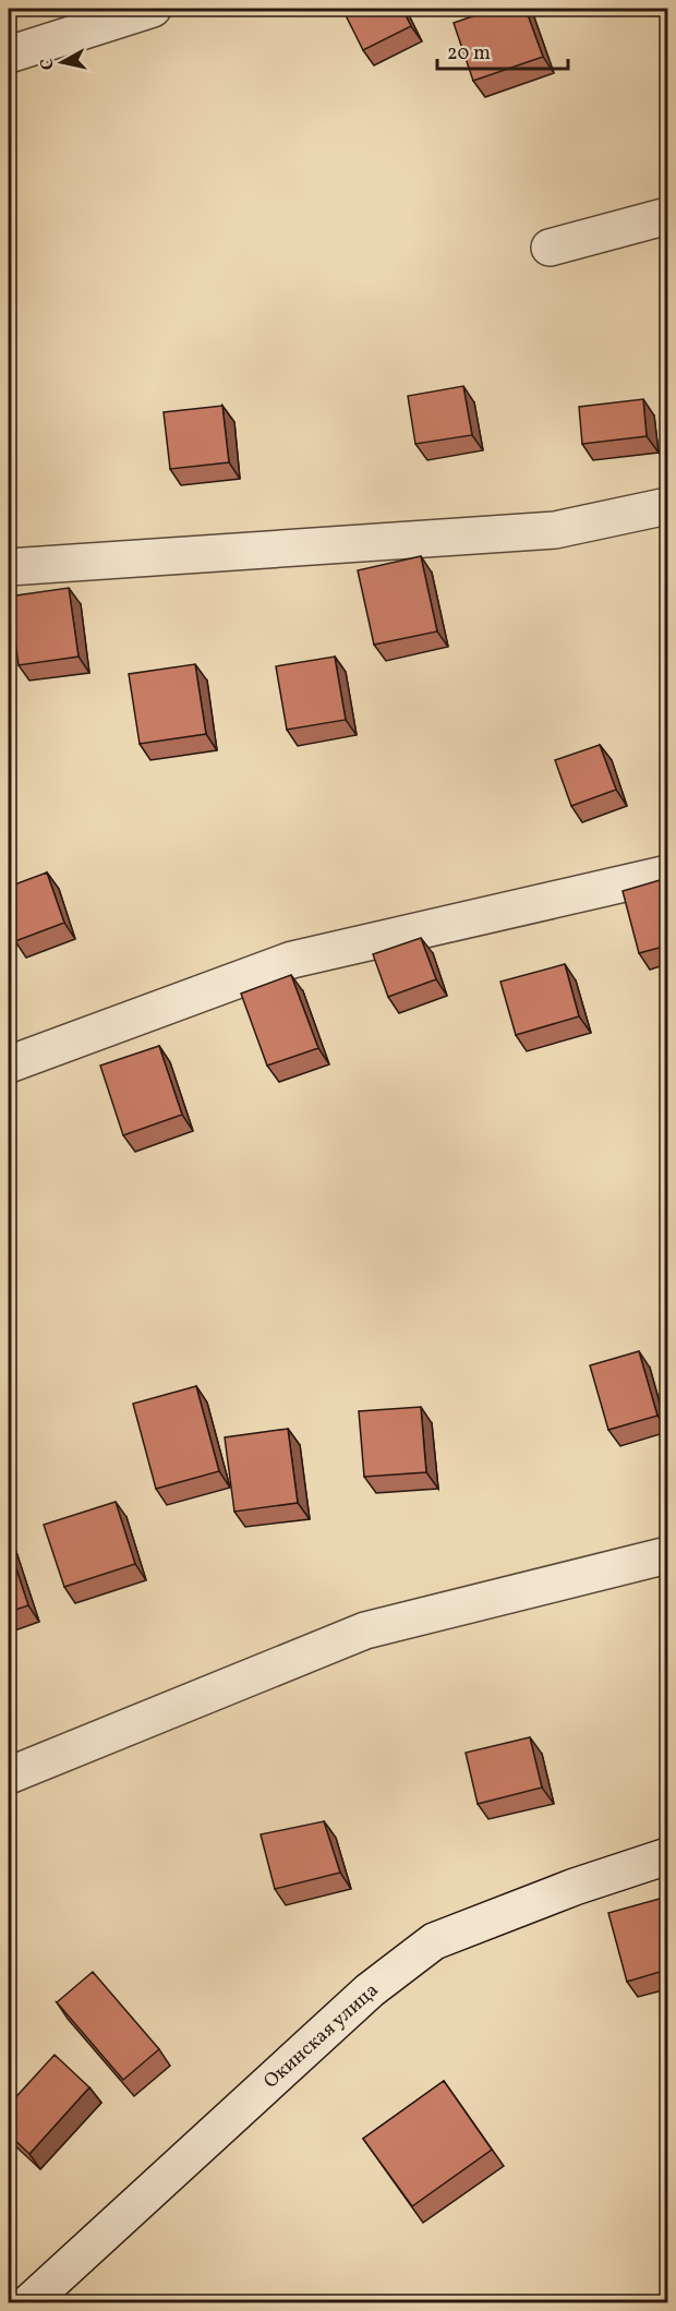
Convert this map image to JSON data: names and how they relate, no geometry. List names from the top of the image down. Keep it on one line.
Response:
{"streets":{"street":["Окинская улица"]},"scale_bar":"20 m","north":"left"}
